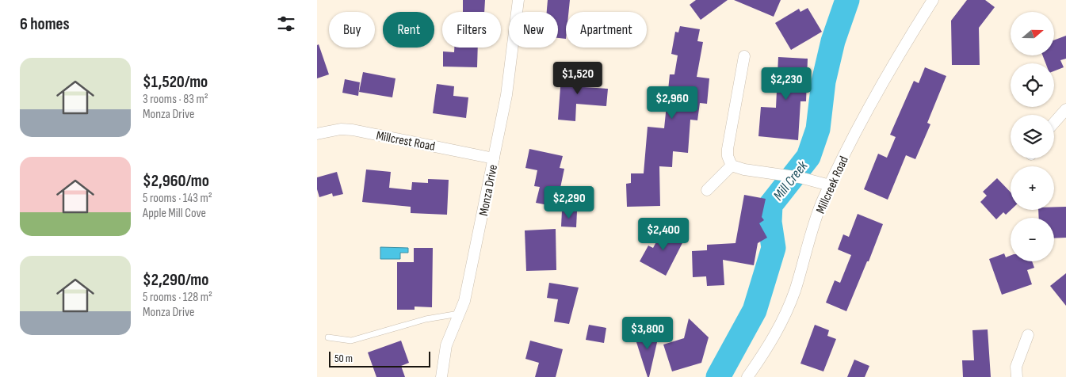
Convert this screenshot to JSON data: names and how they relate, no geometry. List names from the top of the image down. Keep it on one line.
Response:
{"streets":{"street":["Millcrest Road","Millcreek Road","Monza Drive"]},"crossings":[["Millcrest Road","Monza Drive"]],"water":["Mill Creek"],"scale_bar":"50 m","north":"right","page":{"heading":"6 homes","map_buttons":["+","−"],"chip":["Buy","Rent","Filters","New","Apartment"],"list":[{"name":"$1,520/mo","note":"3 rooms · 83 m² · Monza Drive"},{"name":"$2,960/mo","note":"5 rooms · 143 m² · Apple Mill Cove"},{"name":"$2,290/mo","note":"5 rooms · 128 m² · Monza Drive"}],"price":["$1,520","$2,230","$2,960","$2,290","$2,400","$3,800"],"scale":"50 m"}}
